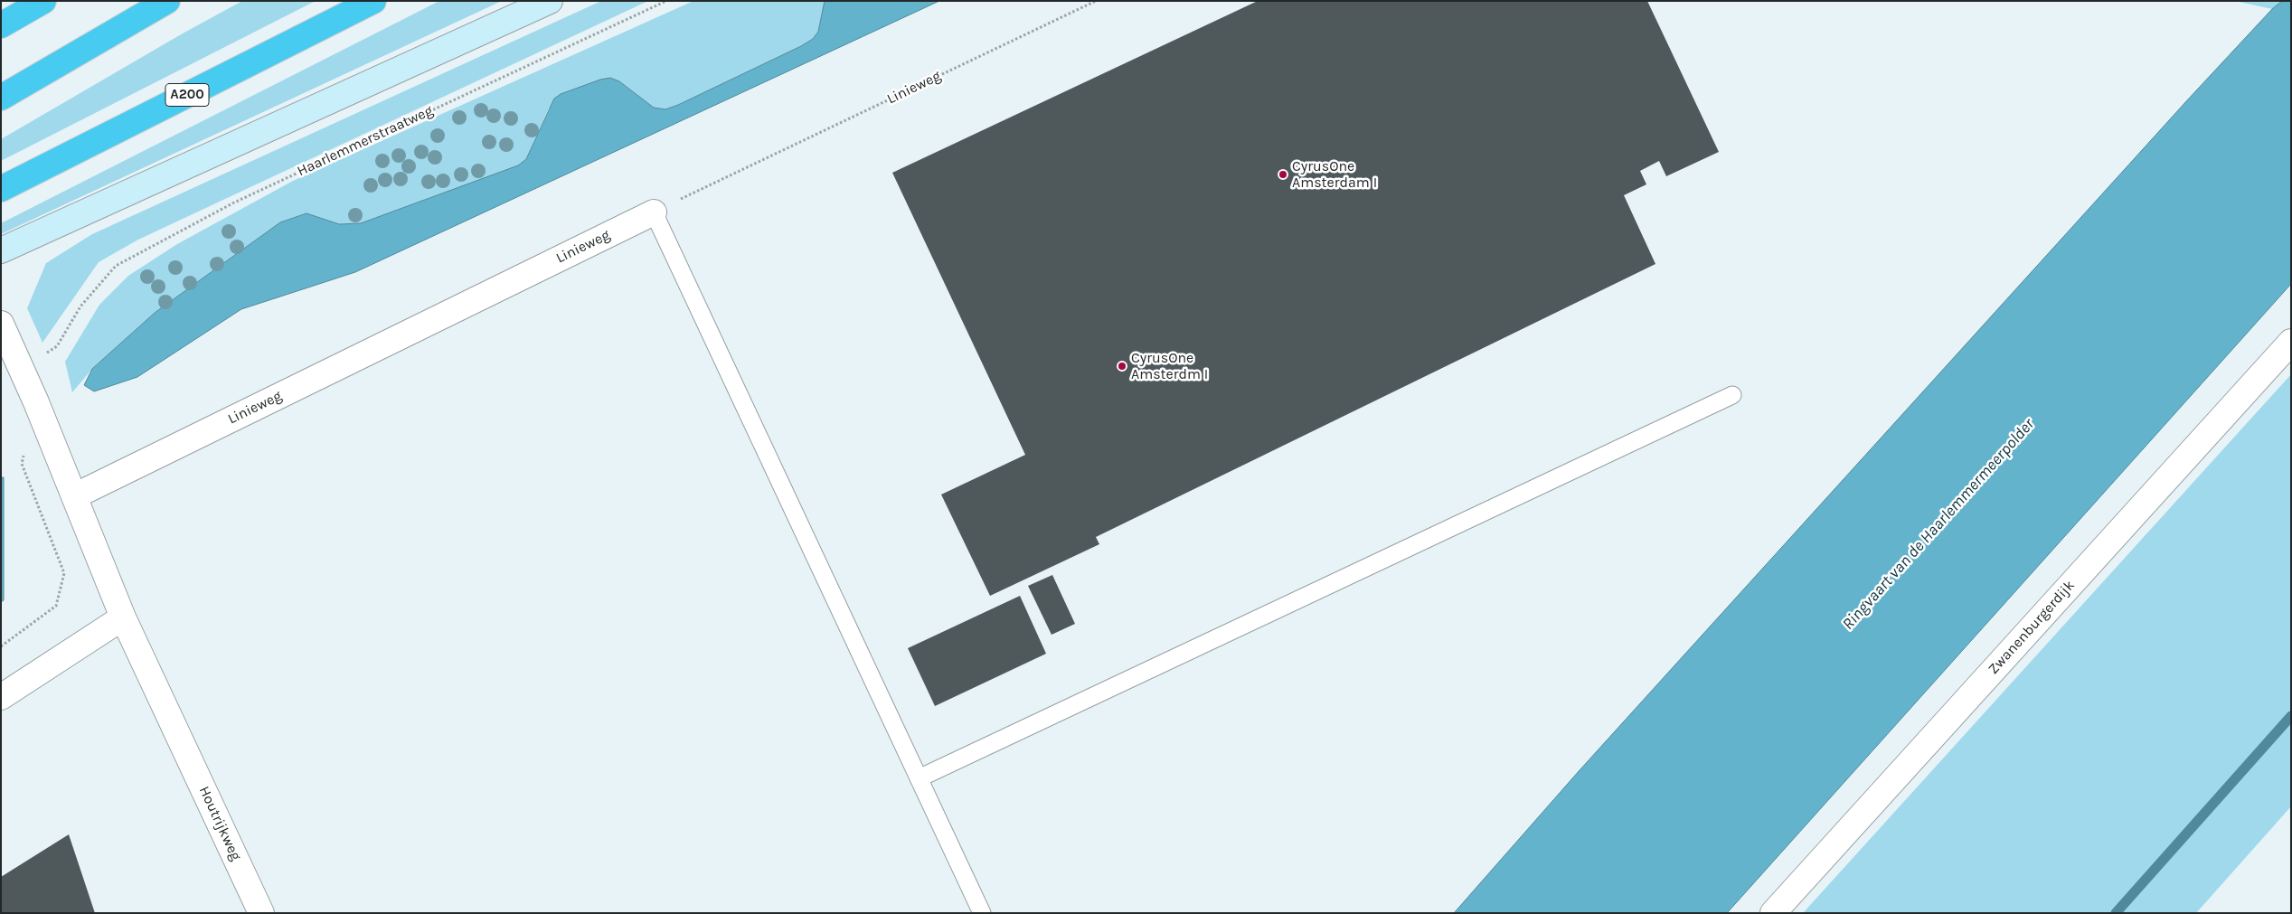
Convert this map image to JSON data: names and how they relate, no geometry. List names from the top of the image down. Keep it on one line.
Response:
{"streets":{"highway":["A200"],"street":["Linieweg","Zwanenburgerdijk","Houtrijkweg"],"path":["Haarlemmerstraatweg"]},"water":["Ringvaart van de Haarlemmermeerpolder"],"places":["CyrusOne Amsterdam I","CyrusOne Amsterdm I"]}
